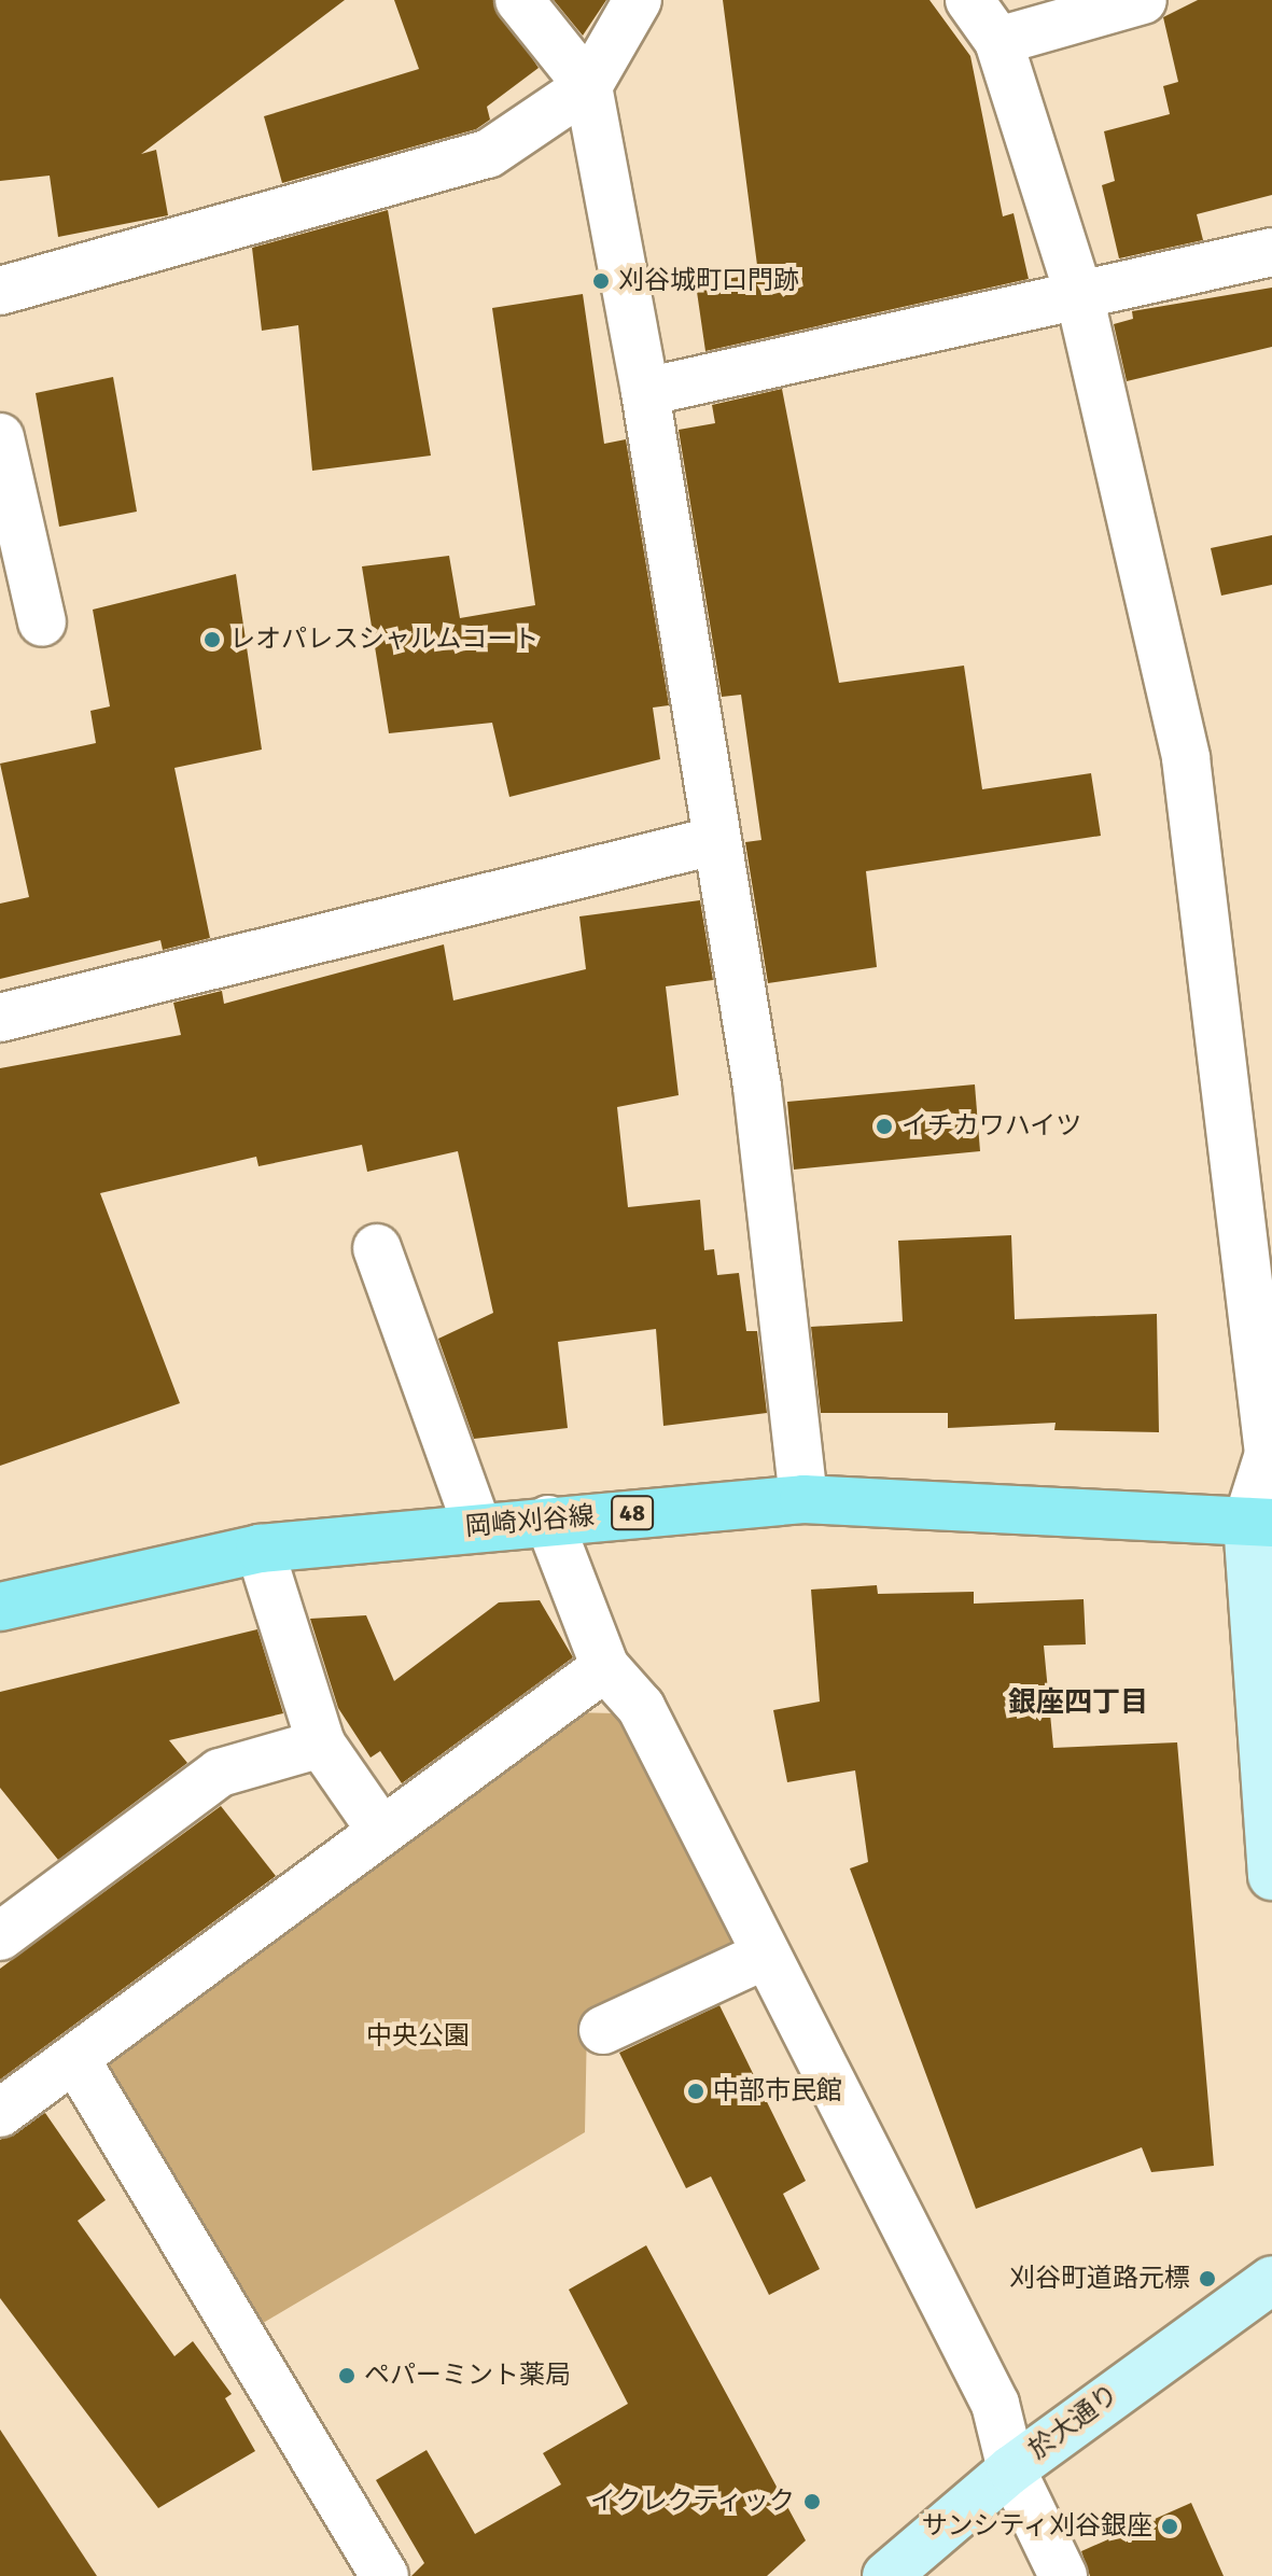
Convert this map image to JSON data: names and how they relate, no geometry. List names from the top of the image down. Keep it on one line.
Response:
{"streets":{"main road":["48","岡崎刈谷線"],"street":["於大通り"]},"districts":["銀座四丁目"],"parks":["中央公園"],"places":["刈谷城町口門跡","レオパレスシャルムコート","イチカワハイツ","中部市民館","刈谷町道路元標","ペパーミント薬局","イクレクティック","サンシティ刈谷銀座"]}
